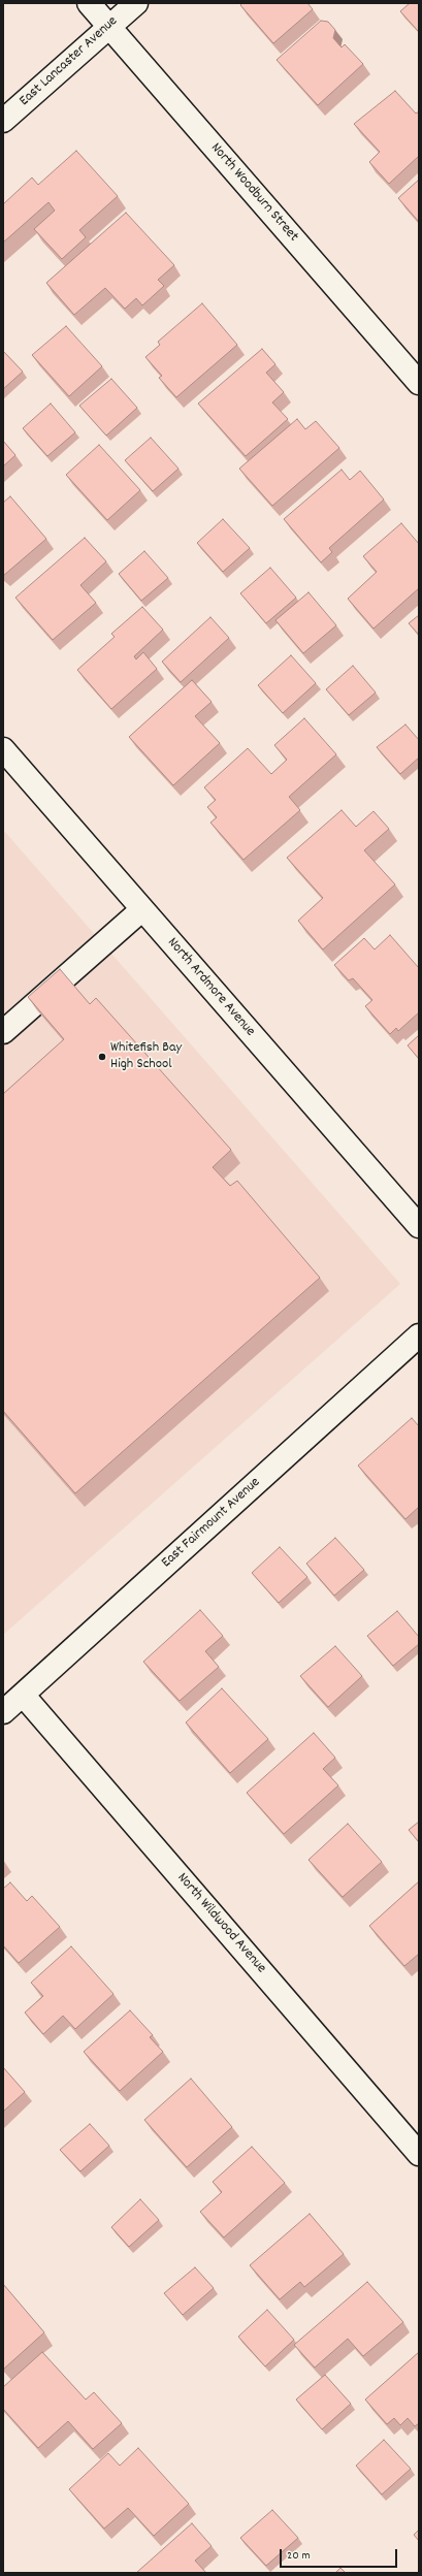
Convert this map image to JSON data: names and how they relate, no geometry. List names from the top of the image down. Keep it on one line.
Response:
{"streets":{"street":["East Lancaster Avenue","North Woodburn Street","North Ardmore Avenue","East Fairmount Avenue","North Wildwood Avenue"]},"crossings":[["East Lancaster Avenue","North Woodburn Street"],["East Fairmount Avenue","North Wildwood Avenue"]],"places":["Whitefish Bay High School"],"scale_bar":"20 m"}
